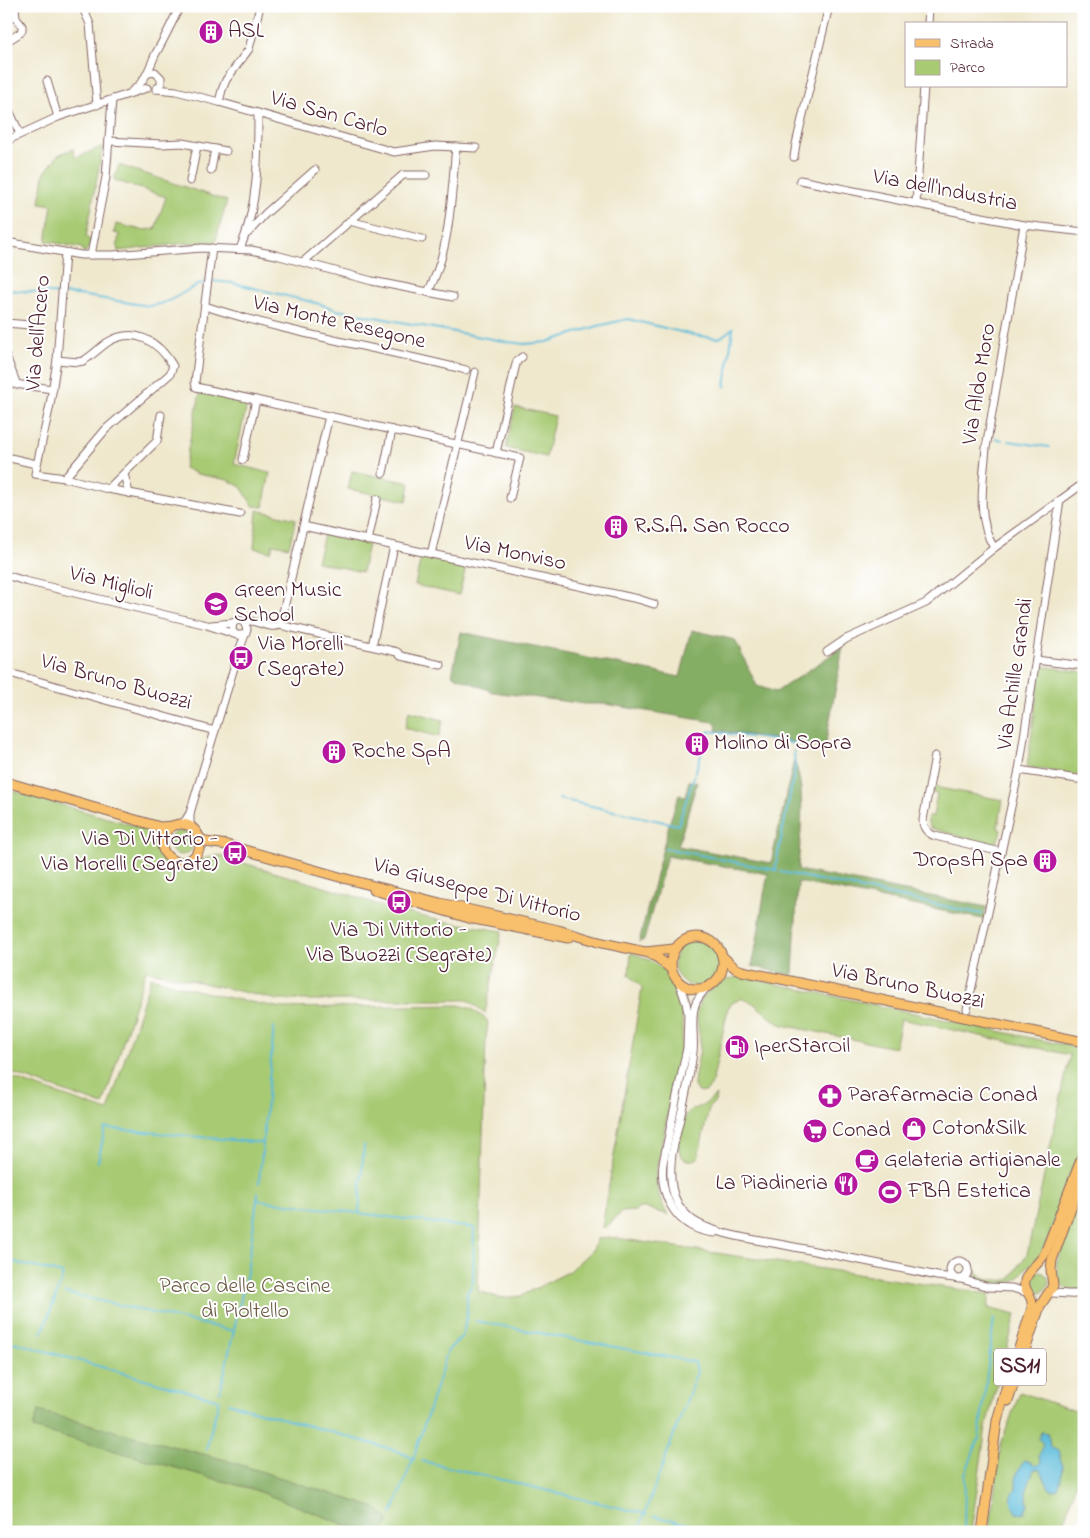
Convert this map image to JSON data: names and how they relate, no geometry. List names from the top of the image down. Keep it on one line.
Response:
{"streets":{"main road":["Via Bruno Buozzi","Via Giuseppe Di Vittorio","SS11"],"street":["Via San Carlo","Via dell'Industria","Via Monte Resegone","Via dell'Acero","Via Aldo Moro","Via Monviso","Via Miglioli","Via Achille Grandi"]},"crossings":[["Via dell'Industria","Via Aldo Moro"],["Via Bruno Buozzi","Via Giuseppe Di Vittorio"]],"parks":["Parco delle Cascine di Pioltello"],"places":{"building":["ASL","R.S.A. San Rocco","Molino di Sopra","Roche SpA","DropsA Spa"],"school or university":["Green Music School"],"bus stop":["Via Morelli (Segrate)","Via Di Vittorio - Via Morelli (Segrate)","Via Di Vittorio - Via Buozzi (Segrate)"],"fuel station":["IperStarOil"],"pharmacy":["Parafarmacia Conad"],"shop":["Coton&Silk"],"supermarket":["Conad"],"cafe":["Gelateria artigianale"],"restaurant":["La Piadineria"],"sports":["FBA Estetica"]},"legend":["Strada","Parco"]}
